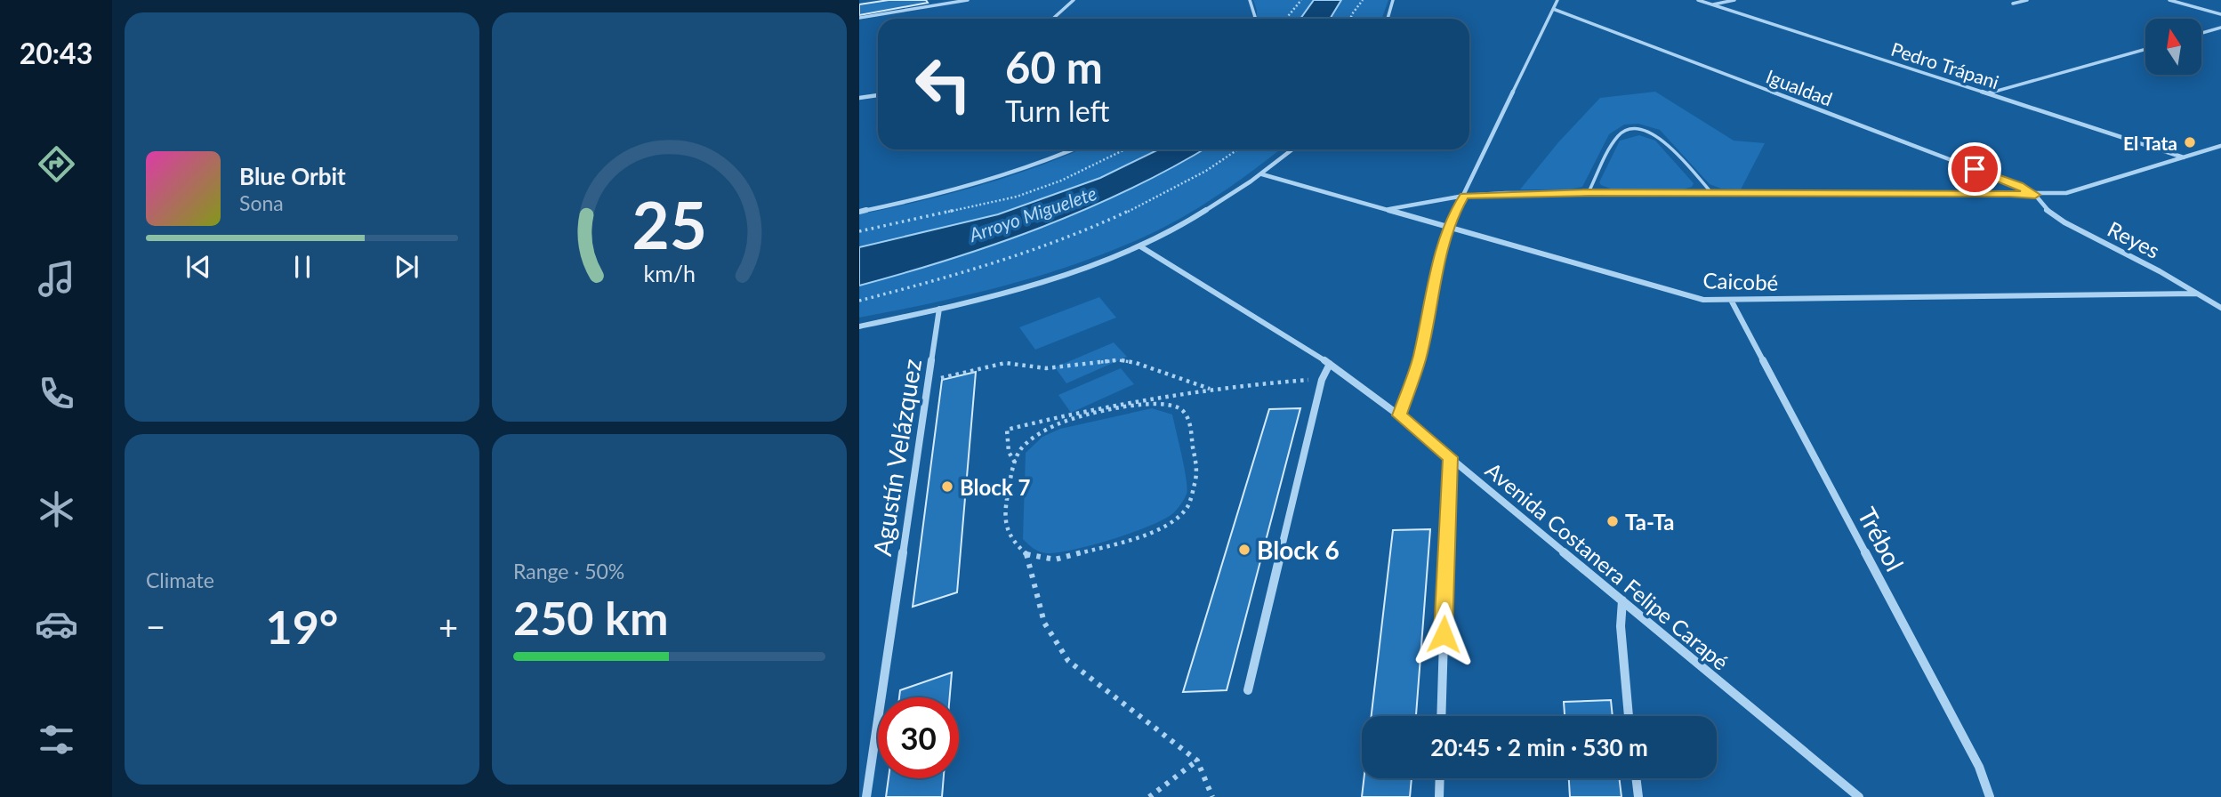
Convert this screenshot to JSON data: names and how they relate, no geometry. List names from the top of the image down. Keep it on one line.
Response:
{"streets":{"street":["Pedro Trápani","Igualdad","Reyes","Caicobé","Agustín Velázquez","Trébol","Avenida Costanera Felipe Carapé"]},"crossings":[["Igualdad","Reyes"],["Reyes","Caicobé"],["Caicobé","Trébol"]],"water":["Arroyo Miguelete"],"places":["El Tata","Block 7","Ta-Ta","Block 6"],"north":"top","page":{"tabs":"20:43","turn":["60 m","Turn left"],"song":["Blue Orbit","Sona"],"tile":["Climate",["Range · 50%","250 km"]],"heat":["−","19°","+"],"limit":"30","trip":"20:45 · 2 min · 530 m","gauge":["25","km/h"]}}
